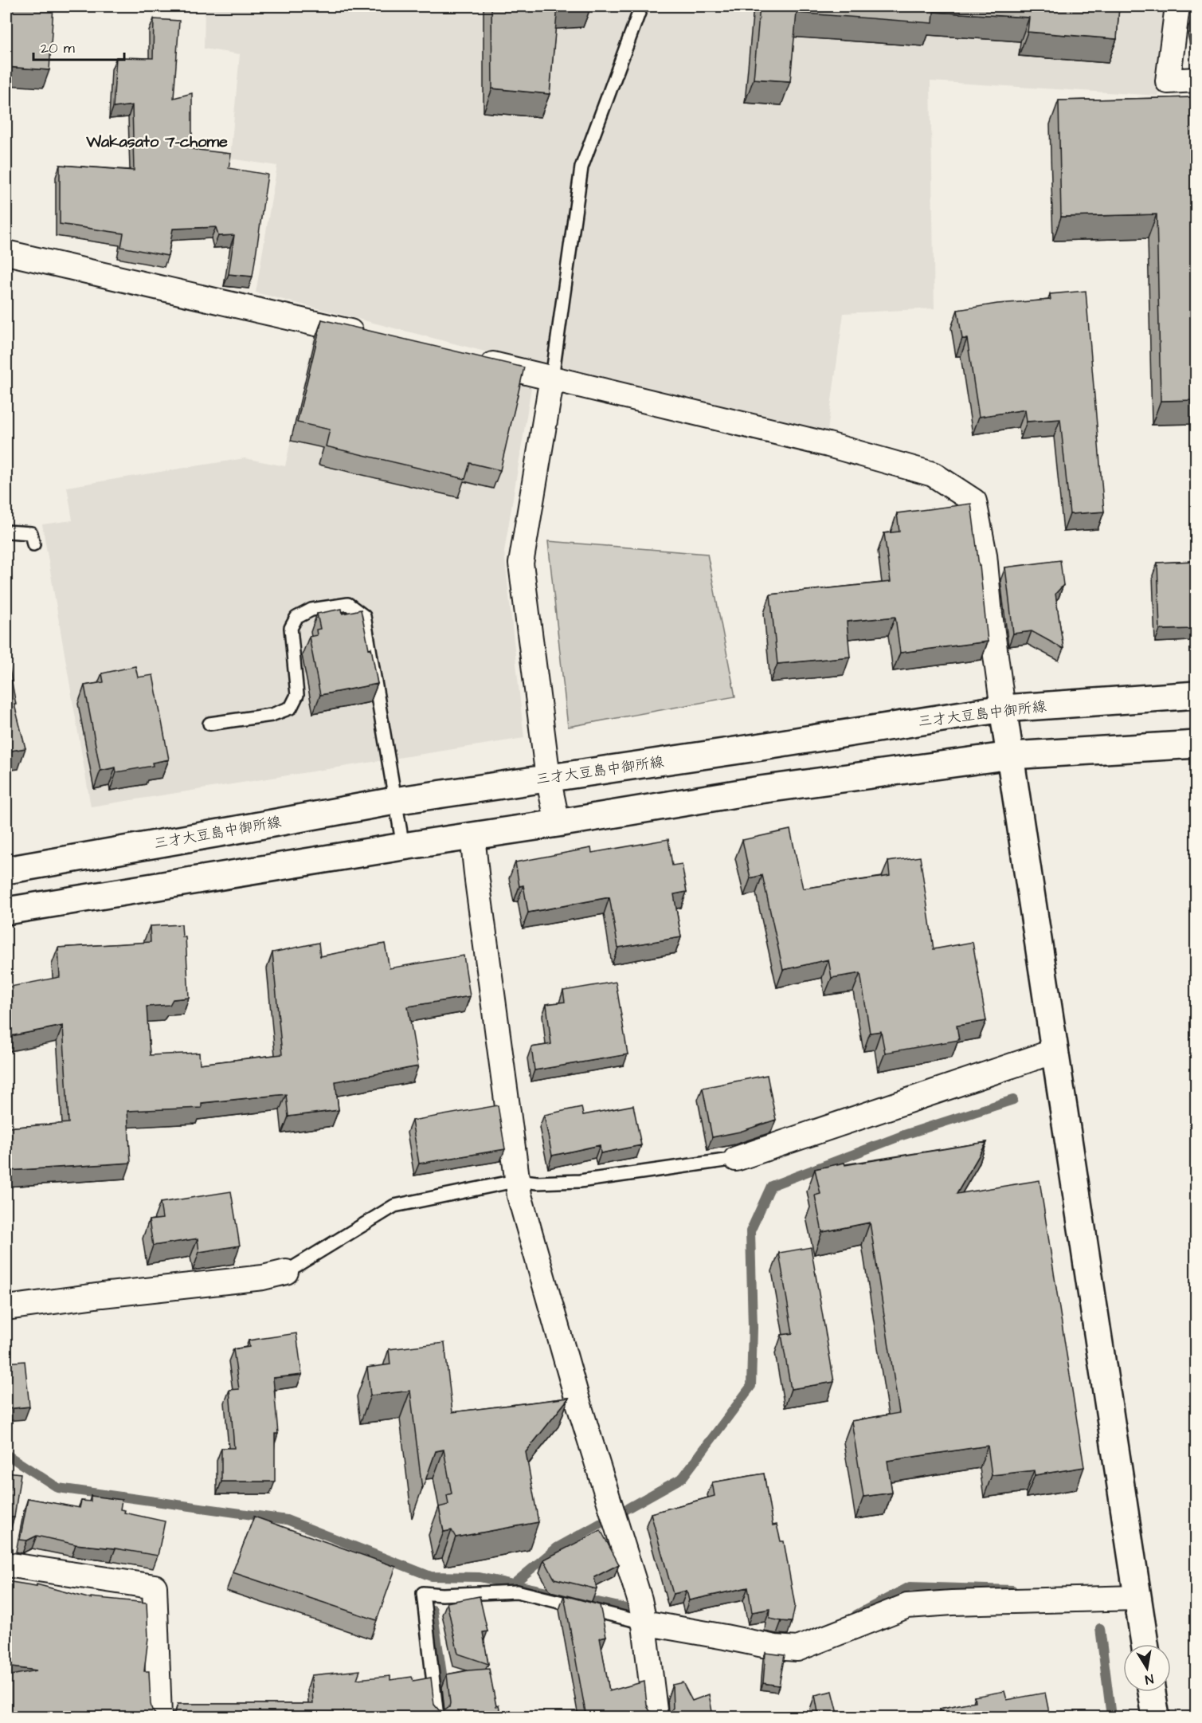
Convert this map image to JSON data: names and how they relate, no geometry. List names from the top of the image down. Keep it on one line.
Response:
{"streets":{"main road":["三才大豆島中御所線"]},"districts":["Wakasato 7-chome"],"scale_bar":"20 m","north":"bottom"}
